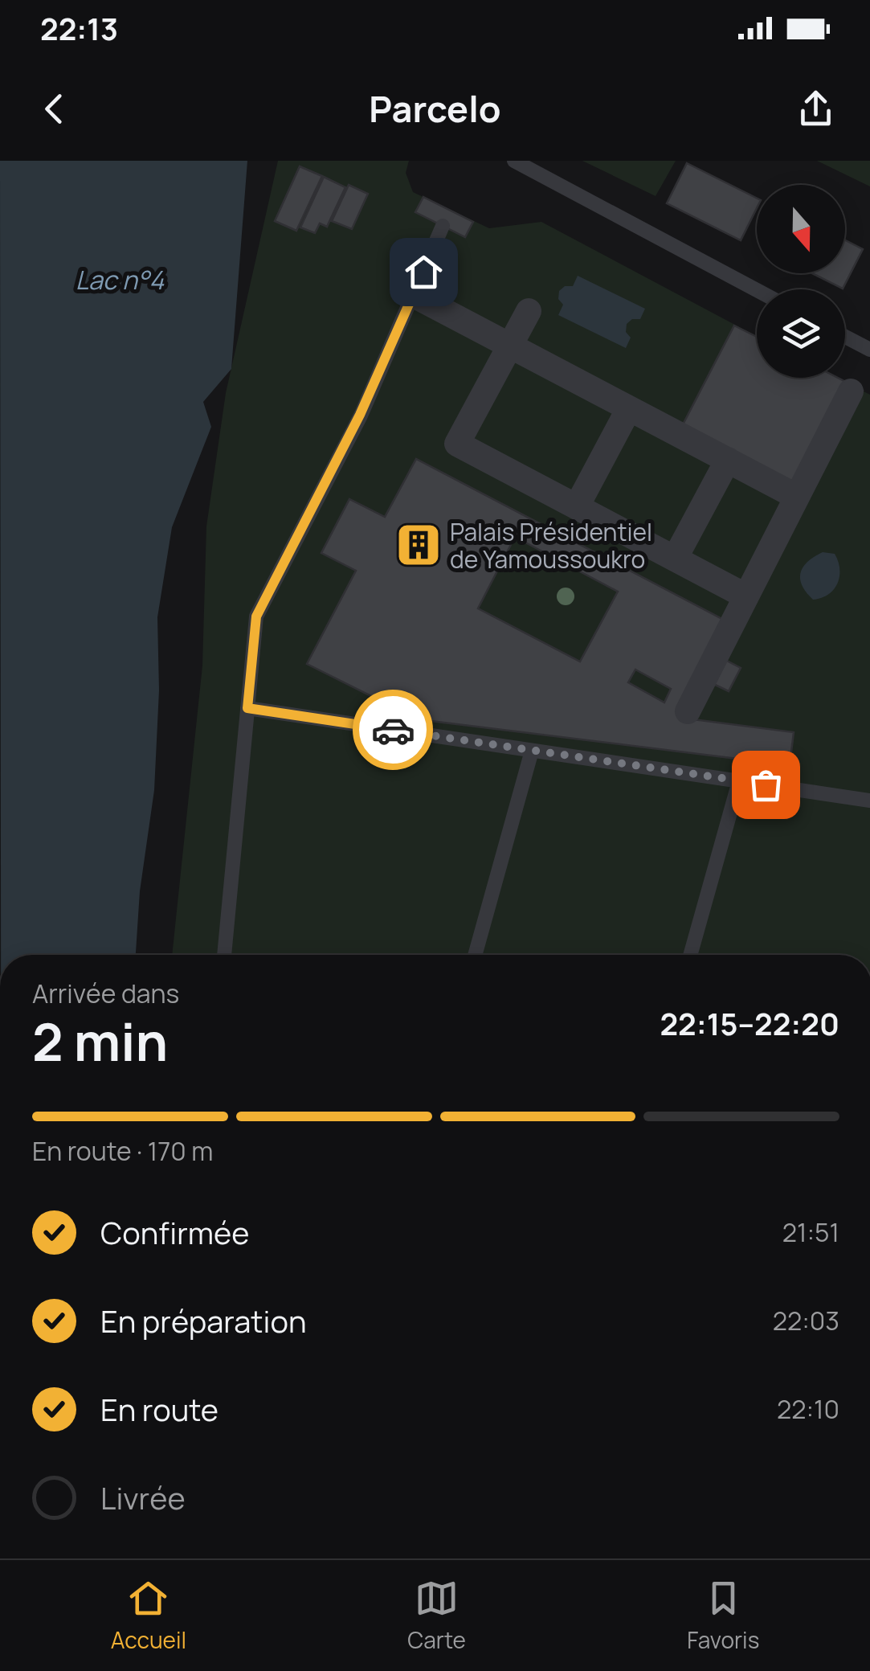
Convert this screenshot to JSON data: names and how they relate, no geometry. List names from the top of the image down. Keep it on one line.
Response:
{"water":["Lac n°4"],"places":{"building":["Palais Présidentiel de Yamoussoukro"]},"north":"bottom","page":{"status":"22:13","header":"Parcelo","heading":["2 min","Arrivée dans","22:15–22:20"],"bar":"En route · 170 m","list":[["Confirmée","21:51"],["En préparation","22:03"],["En route","22:10"],"Livrée"],"tabs":["Accueil","Carte","Favoris"]}}
